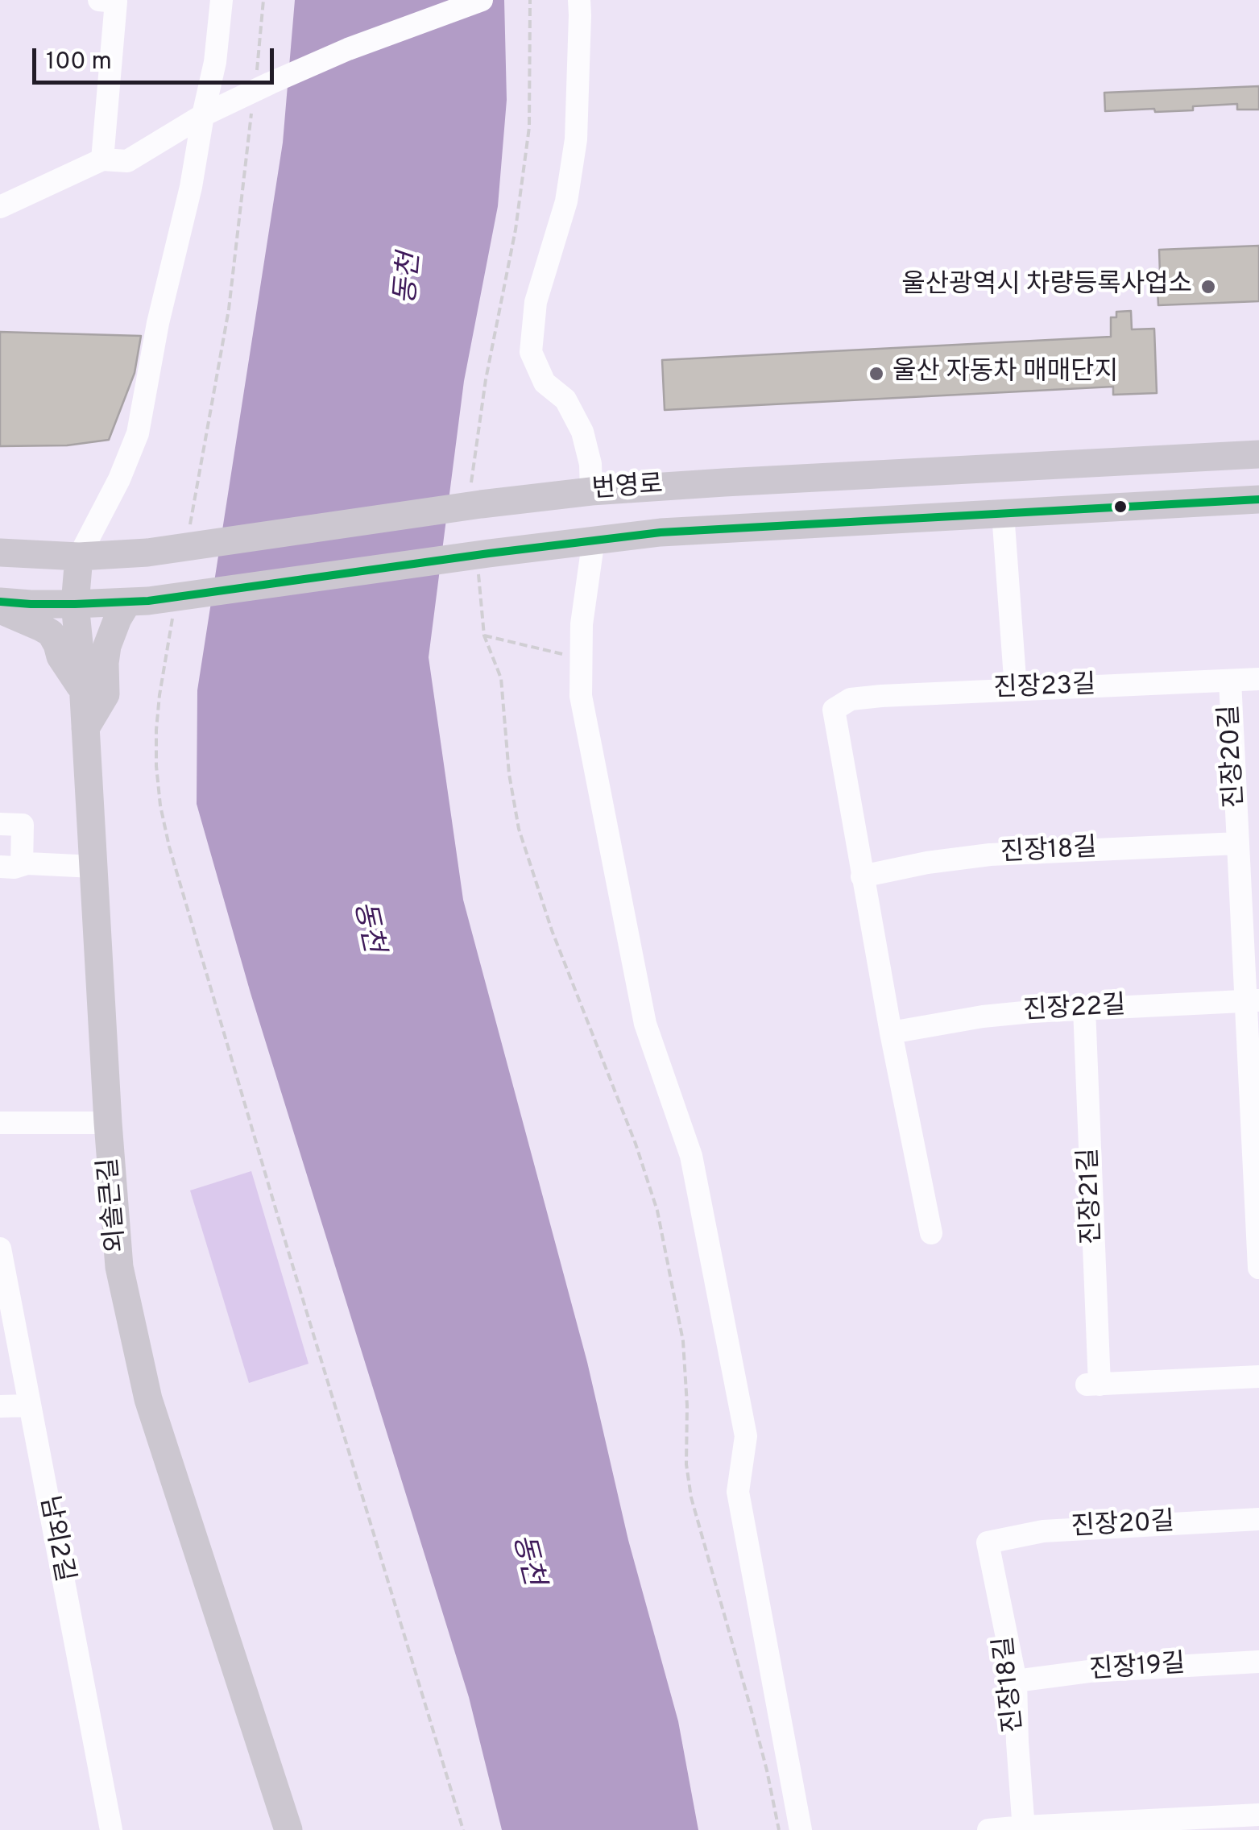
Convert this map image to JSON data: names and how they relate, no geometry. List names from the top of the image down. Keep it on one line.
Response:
{"streets":{"main road":["번영로","외솔큰길"],"street":["진장23길","진장20길","진장18길","진장22길","진장21길","남외2길","진장19길"]},"crossings":[["번영로","외솔큰길"],["진장23길","진장20길"],["진장23길","진장18길"],["진장20길","진장18길"],["진장20길","진장22길"],["진장18길","진장19길"],["진장22길","진장21길"]],"water":["동천"],"places":["울산광역시 차량등록사업소","울산 자동차 매매단지"],"scale_bar":"100 m"}
